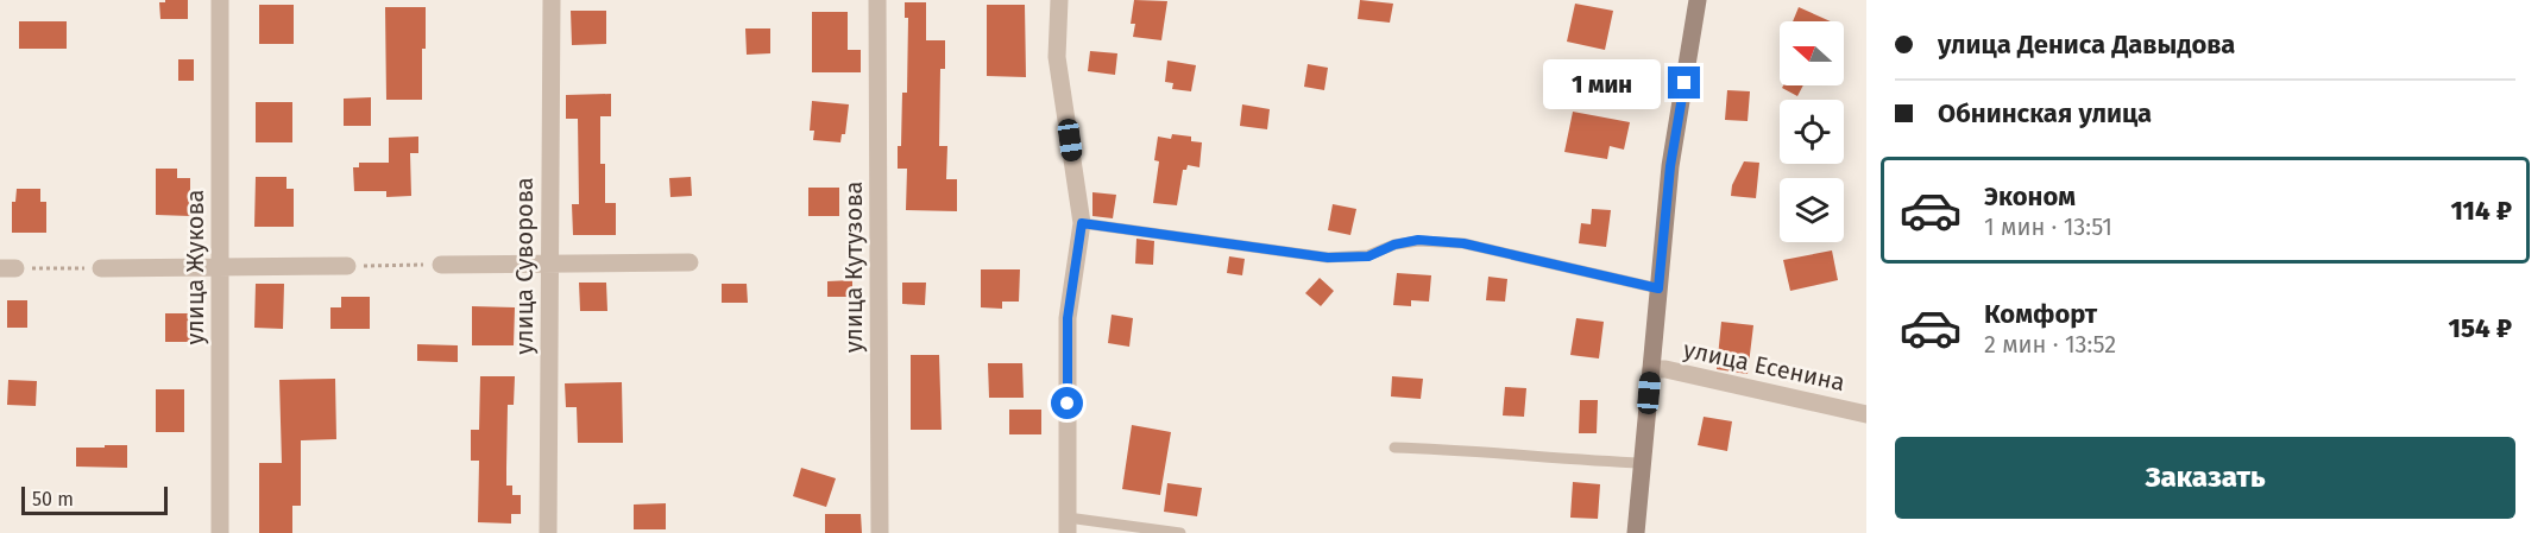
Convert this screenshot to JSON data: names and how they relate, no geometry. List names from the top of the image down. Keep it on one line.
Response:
{"streets":{"street":["улица Суворова","улица Жукова","улица Кутузова","улица Есенина"]},"scale_bar":"50 m","north":"left","page":{"banner":["улица Дениса Давыдова","Обнинская улица"],"bubble":"1 мин","list":[{"name":"Эконом","note":"1 мин · 13:51","value":"114 ₽"},{"name":"Комфорт","note":"2 мин · 13:52","value":"154 ₽"}],"buttons":"Заказать","scale":"50 m"}}
